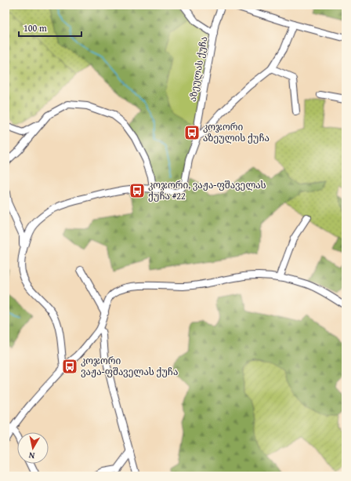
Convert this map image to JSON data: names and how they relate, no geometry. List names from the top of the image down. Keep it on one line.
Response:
{"streets":{"street":["აზეულას ქუჩა"]},"places":{"bus stop":["კოჯორი აზეულის ქუჩა","კოჯორი, ვაჟა-ფშაველას ქუჩა #22","კოჯორი ვაჟა-ფშაველას ქუჩა"]},"scale_bar":"100 m","north":"bottom"}
